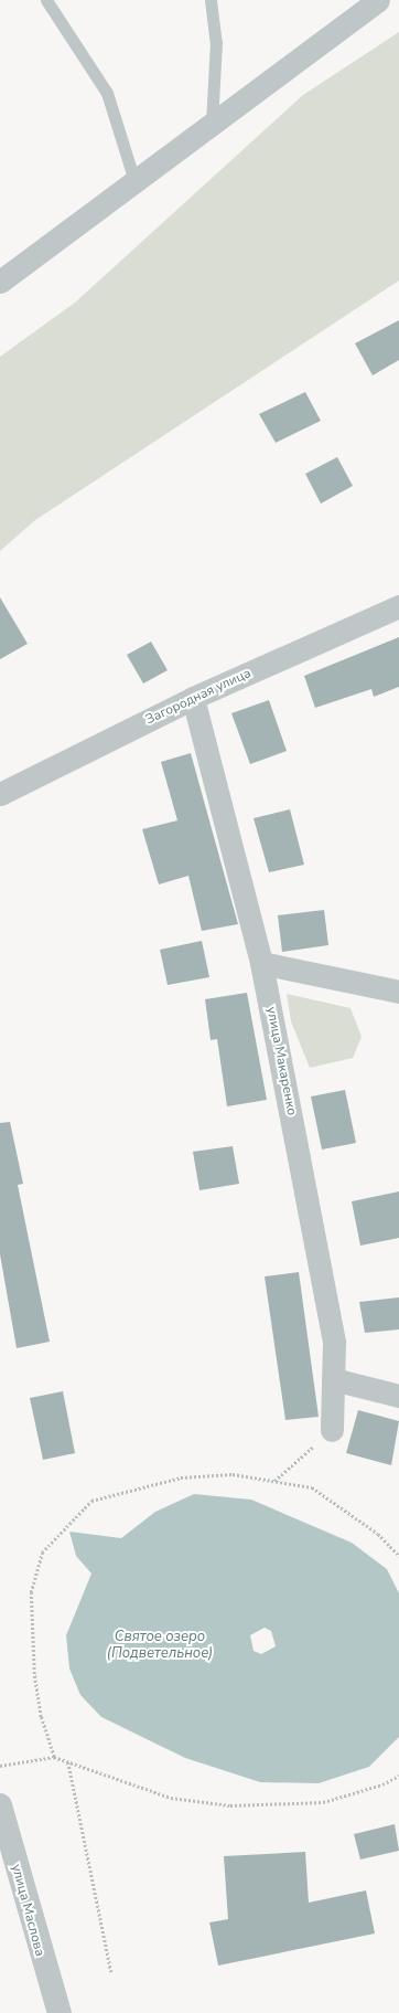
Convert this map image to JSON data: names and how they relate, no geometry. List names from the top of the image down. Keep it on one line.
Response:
{"streets":{"street":["Загородная улица","улица Макаренко","улица Маслова"]},"crossings":[["Загородная улица","улица Макаренко"]],"water":["Святое озеро (Подветельное)"]}
